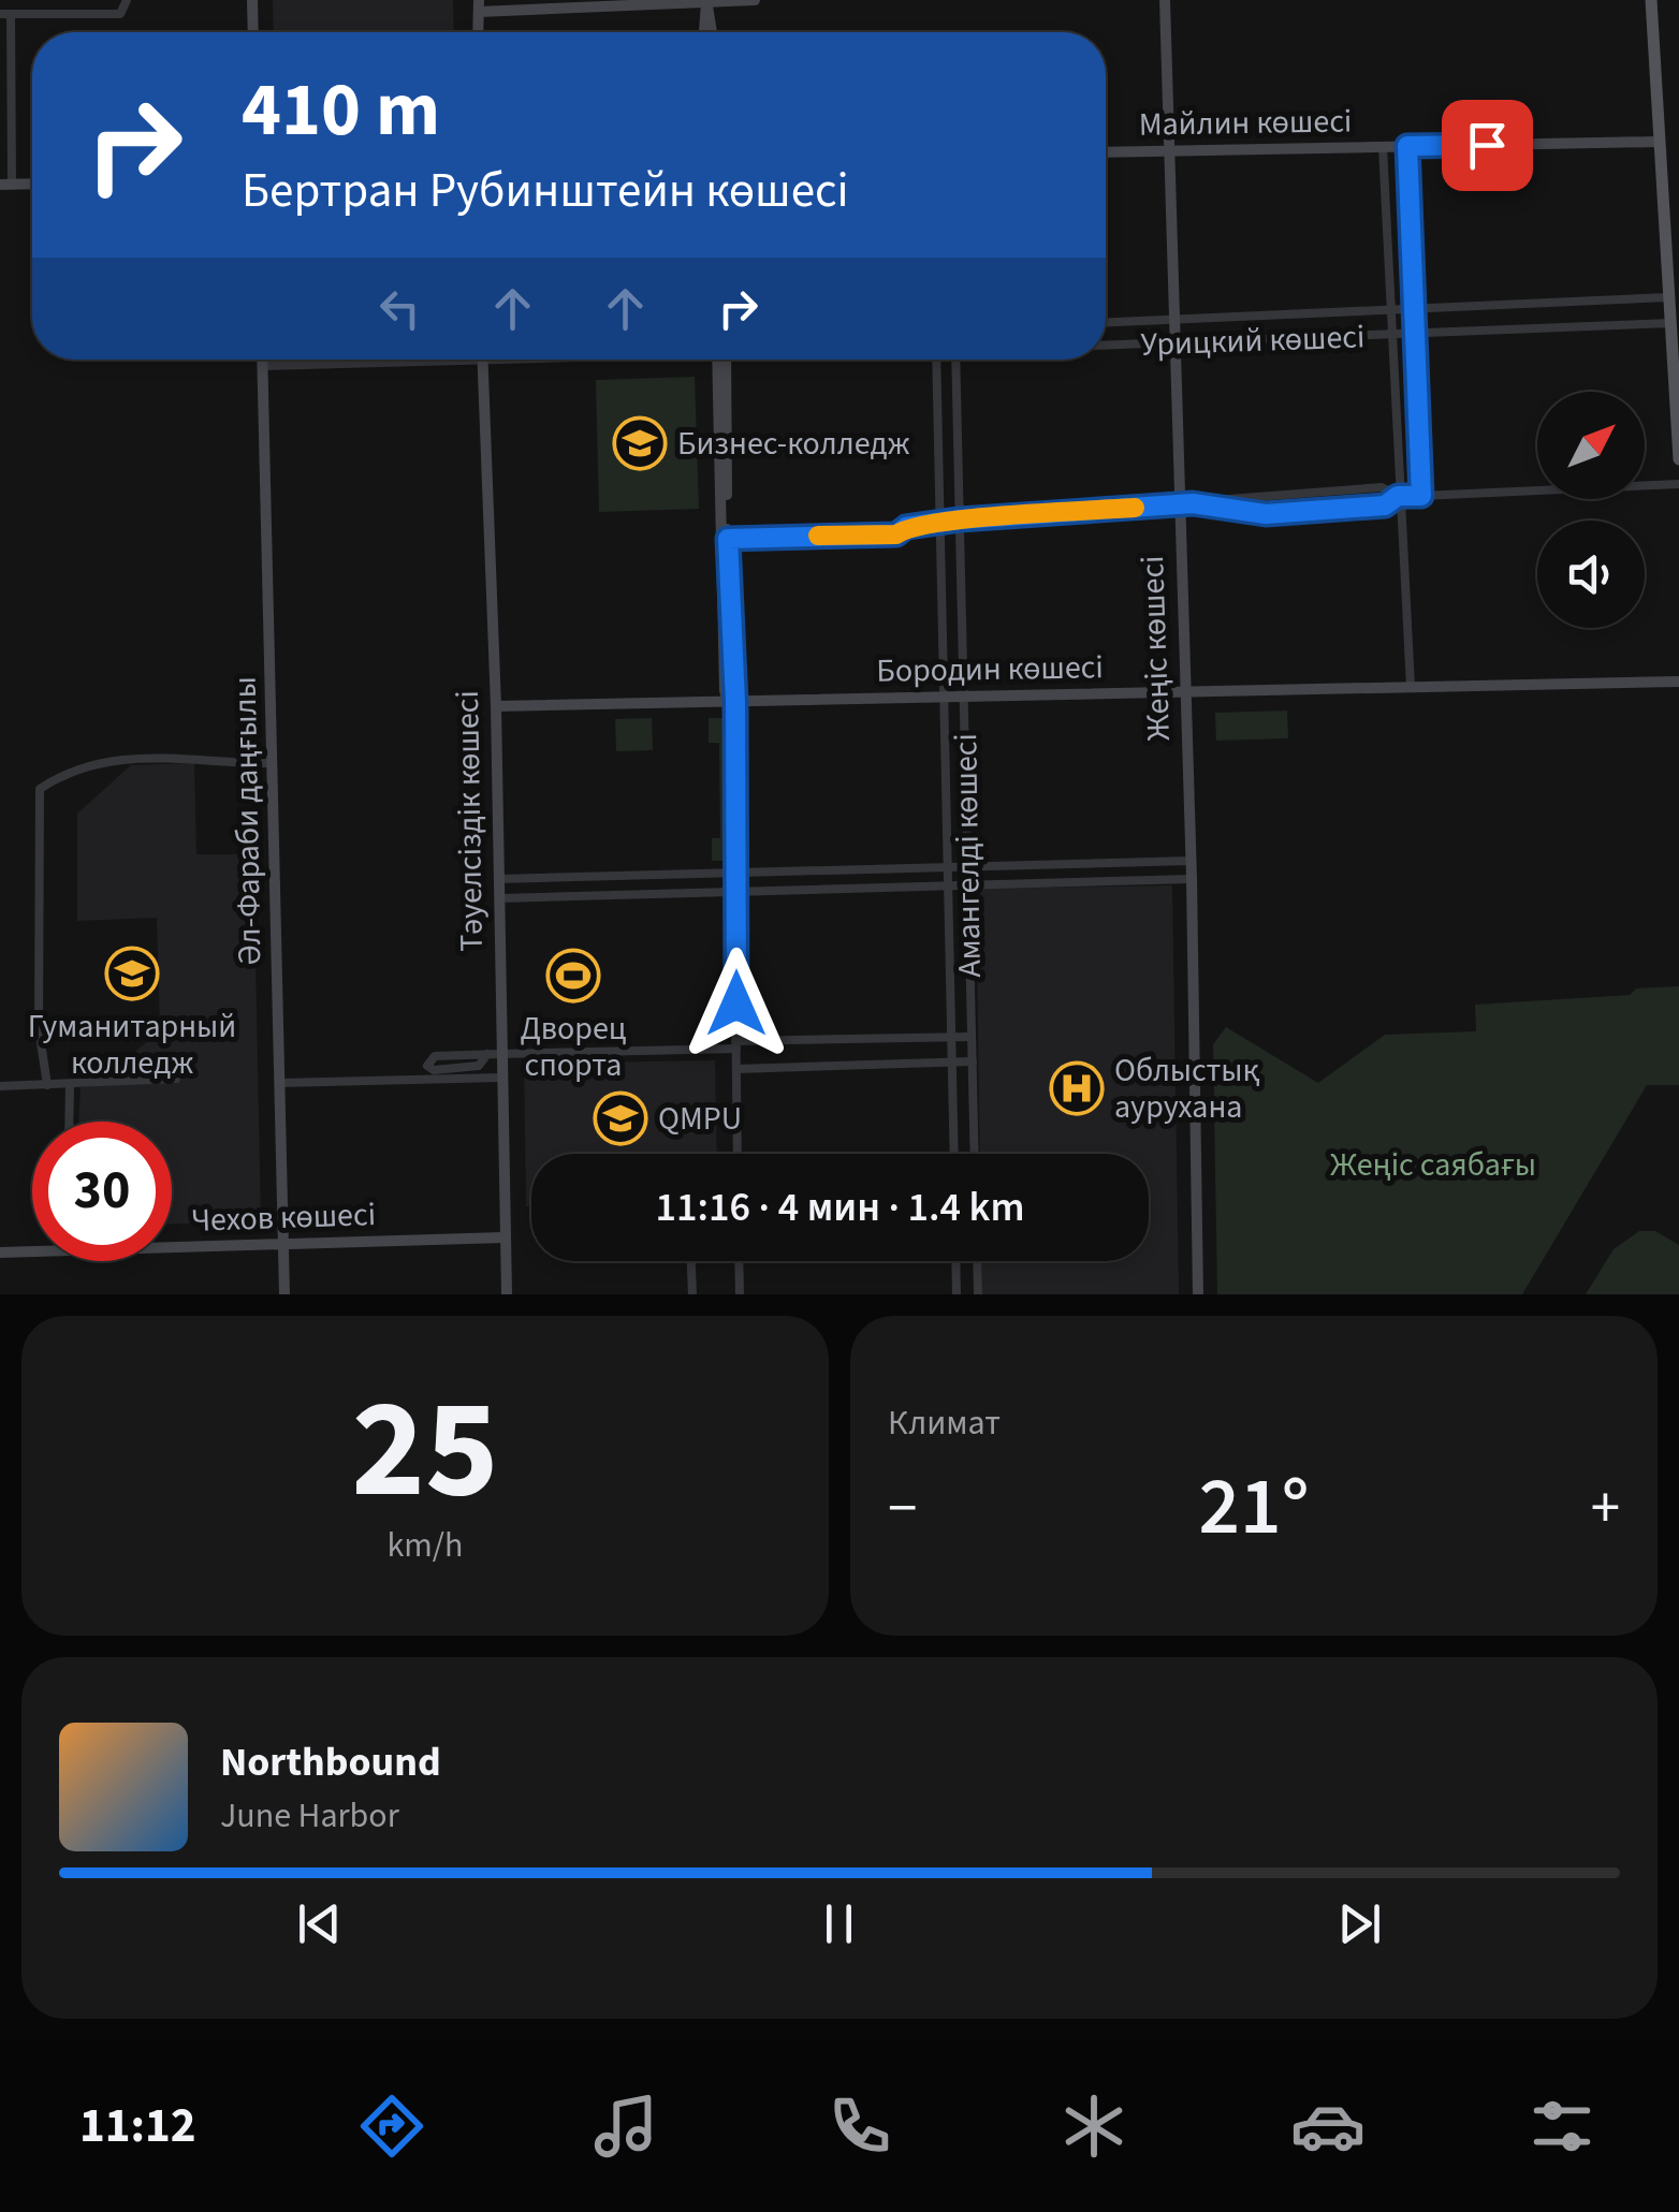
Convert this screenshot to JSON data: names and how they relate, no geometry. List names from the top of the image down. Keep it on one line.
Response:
{"streets":{"street":["Майлин көшесі","Урицкий көшесі","Жеңіс көшесі","Бородин көшесі","Әл-Фараби даңғылы","Тәуелсіздік көшесі","Амангелді көшесі","Чехов көшесі"]},"crossings":[["Майлин көшесі","Жеңіс көшесі"],["Урицкий көшесі","Жеңіс көшесі"],["Жеңіс көшесі","Бородин көшесі"],["Бородин көшесі","Тәуелсіздік көшесі"],["Бородин көшесі","Амангелді көшесі"],["Әл-Фараби даңғылы","Чехов көшесі"],["Тәуелсіздік көшесі","Чехов көшесі"]],"parks":["Жеңіс саябағы"],"places":{"school or university":["Бизнес-колледж","Гуманитарный колледж","QMPU"],"sports":["Дворец спорта"],"hospital":["Облыстық аурухана"]},"north":"top right","page":{"turn":["410 m","Бертран Рубинштейн көшесі"],"limit":"30","trip":"11:16 · 4 мин · 1.4 km","tile":[["25","km/h"],"Климат"],"heat":["−","21°","+"],"song":["Northbound","June Harbor"],"tabs":"11:12"}}
